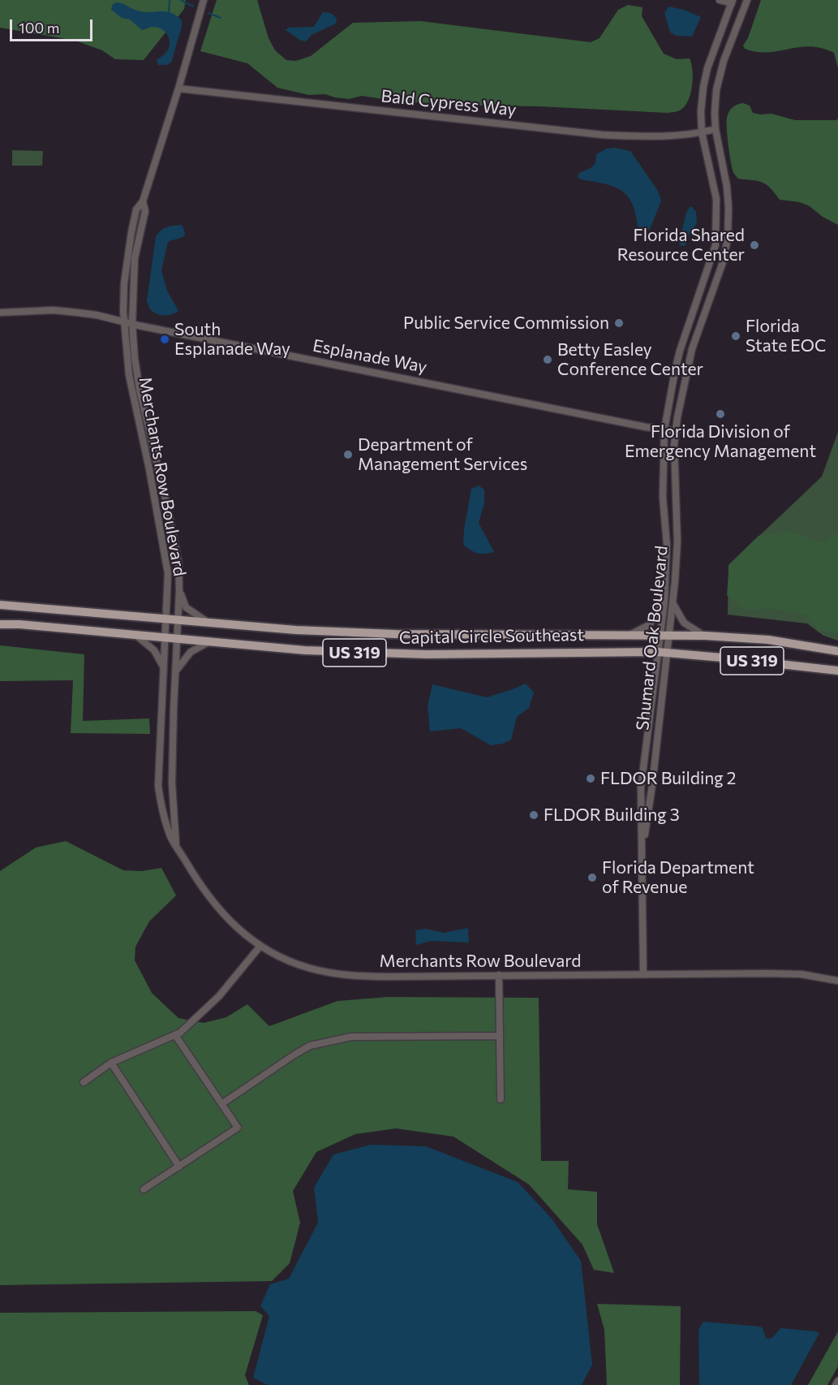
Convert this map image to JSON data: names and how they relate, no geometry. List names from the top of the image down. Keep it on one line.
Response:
{"streets":{"main road":["Capital Circle Southeast","US 319"],"street":["Bald Cypress Way","Esplanade Way","Merchants Row Boulevard","Shumard Oak Boulevard"]},"crossings":[["Bald Cypress Way","Merchants Row Boulevard"],["Bald Cypress Way","Shumard Oak Boulevard"],["Esplanade Way","Merchants Row Boulevard"],["Esplanade Way","Shumard Oak Boulevard"],["Merchants Row Boulevard","Capital Circle Southeast"],["Merchants Row Boulevard","Shumard Oak Boulevard"],["Capital Circle Southeast","Shumard Oak Boulevard"]],"places":["Florida Shared Resource Center","Public Service Commission","Florida State EOC","South Esplanade Way","Betty Easley Conference Center","Florida Division of Emergency Management","Department of Management Services","FLDOR Building 2","FLDOR Building 3","Florida Department of Revenue"],"scale_bar":"100 m"}
